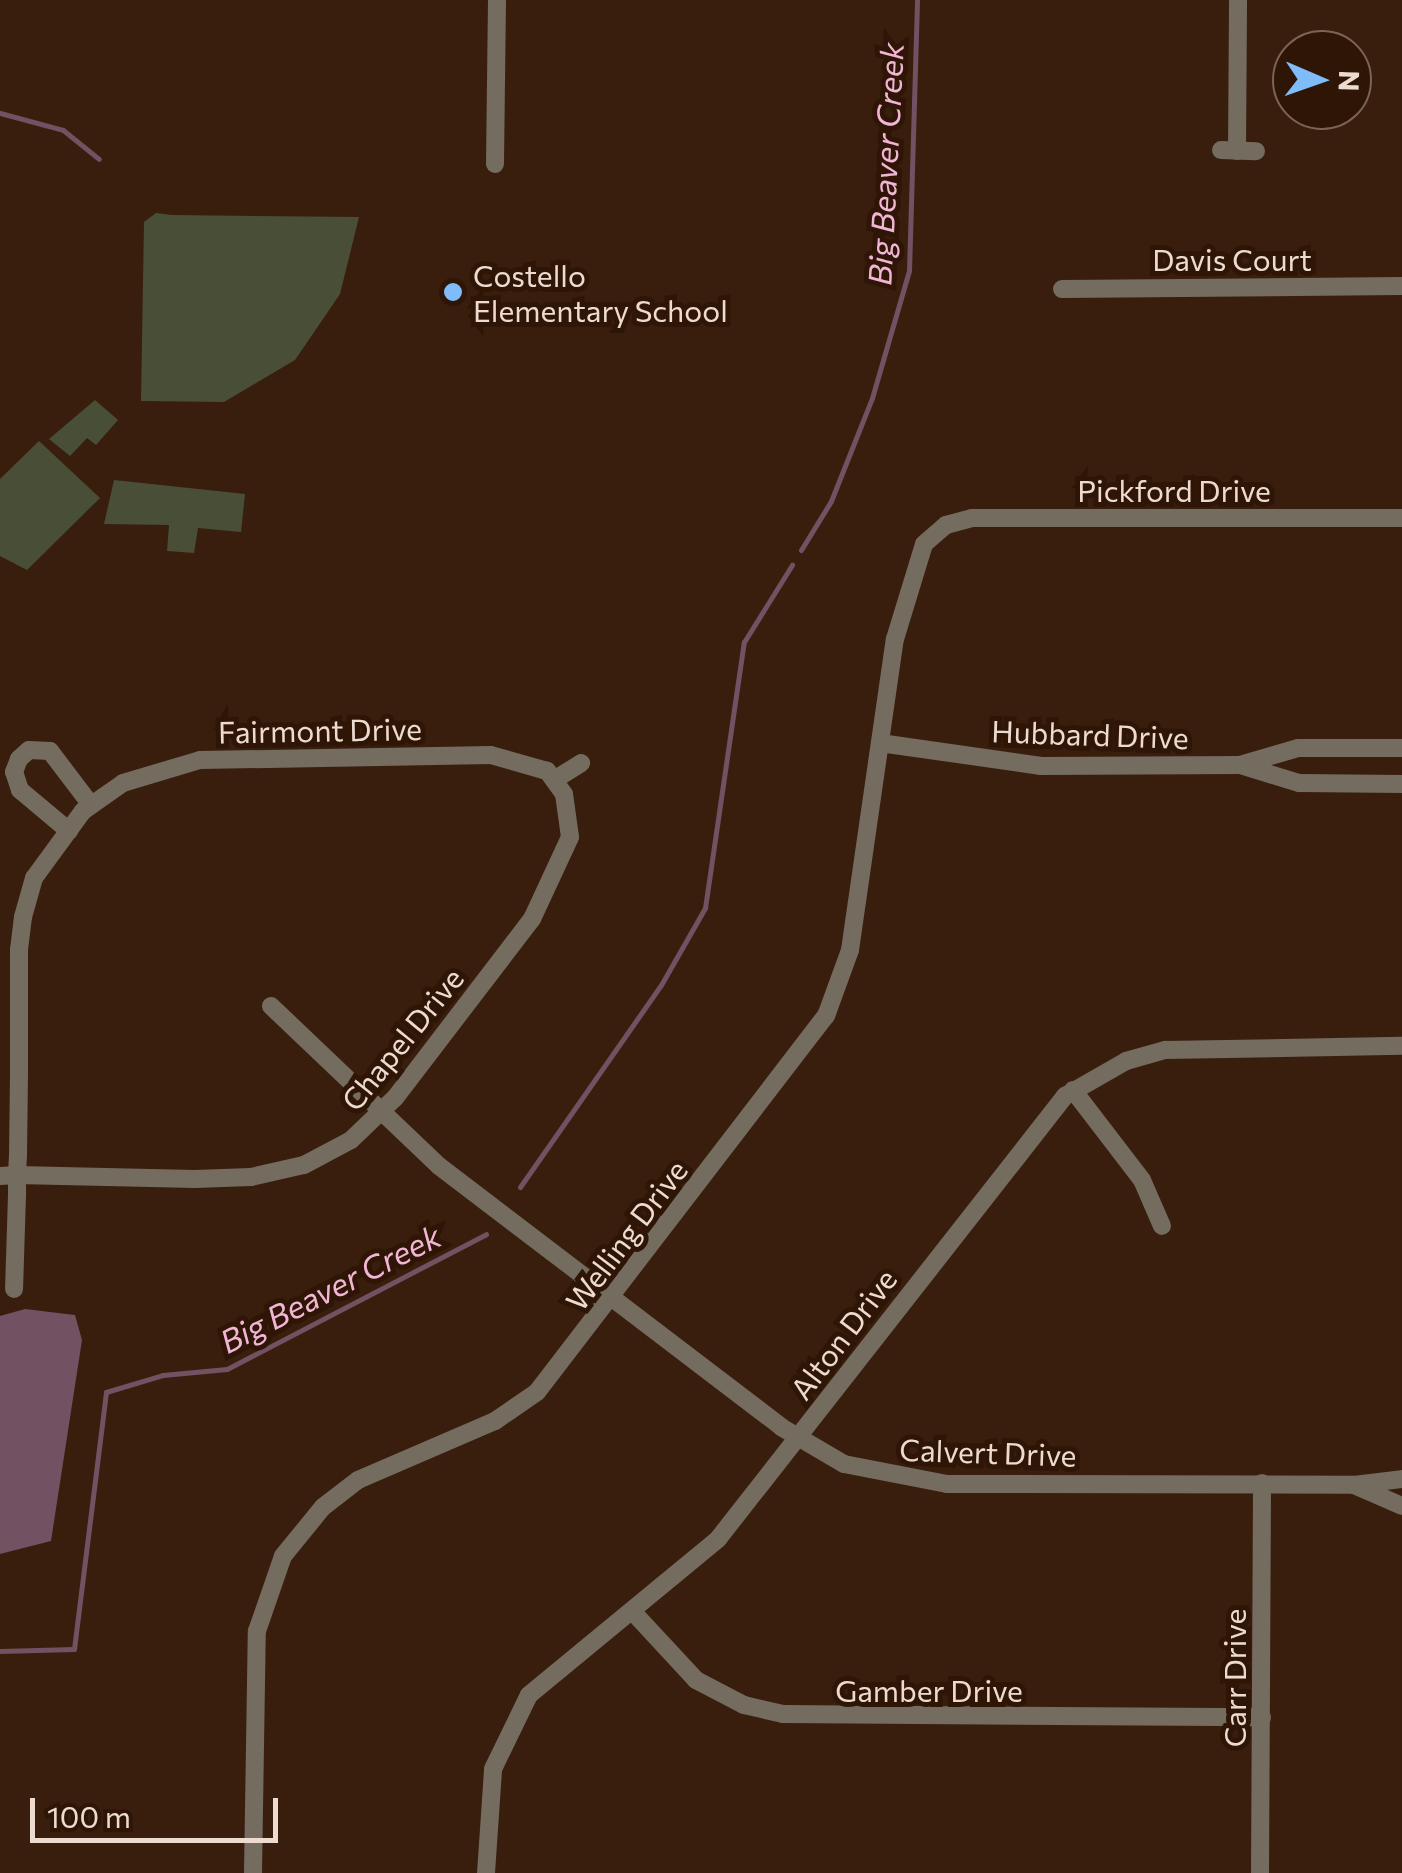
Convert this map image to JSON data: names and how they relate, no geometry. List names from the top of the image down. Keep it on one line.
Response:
{"streets":{"street":["Davis Court","Pickford Drive","Fairmont Drive","Hubbard Drive","Chapel Drive","Welling Drive","Alton Drive","Calvert Drive","Carr Drive","Gamber Drive"]},"crossings":[["Pickford Drive","Welling Drive"],["Fairmont Drive","Chapel Drive"],["Hubbard Drive","Welling Drive"],["Chapel Drive","Calvert Drive"],["Welling Drive","Calvert Drive"],["Alton Drive","Calvert Drive"],["Alton Drive","Gamber Drive"],["Calvert Drive","Carr Drive"],["Carr Drive","Gamber Drive"]],"water":["Big Beaver Creek"],"places":["Costello Elementary School"],"scale_bar":"100 m","north":"right"}
